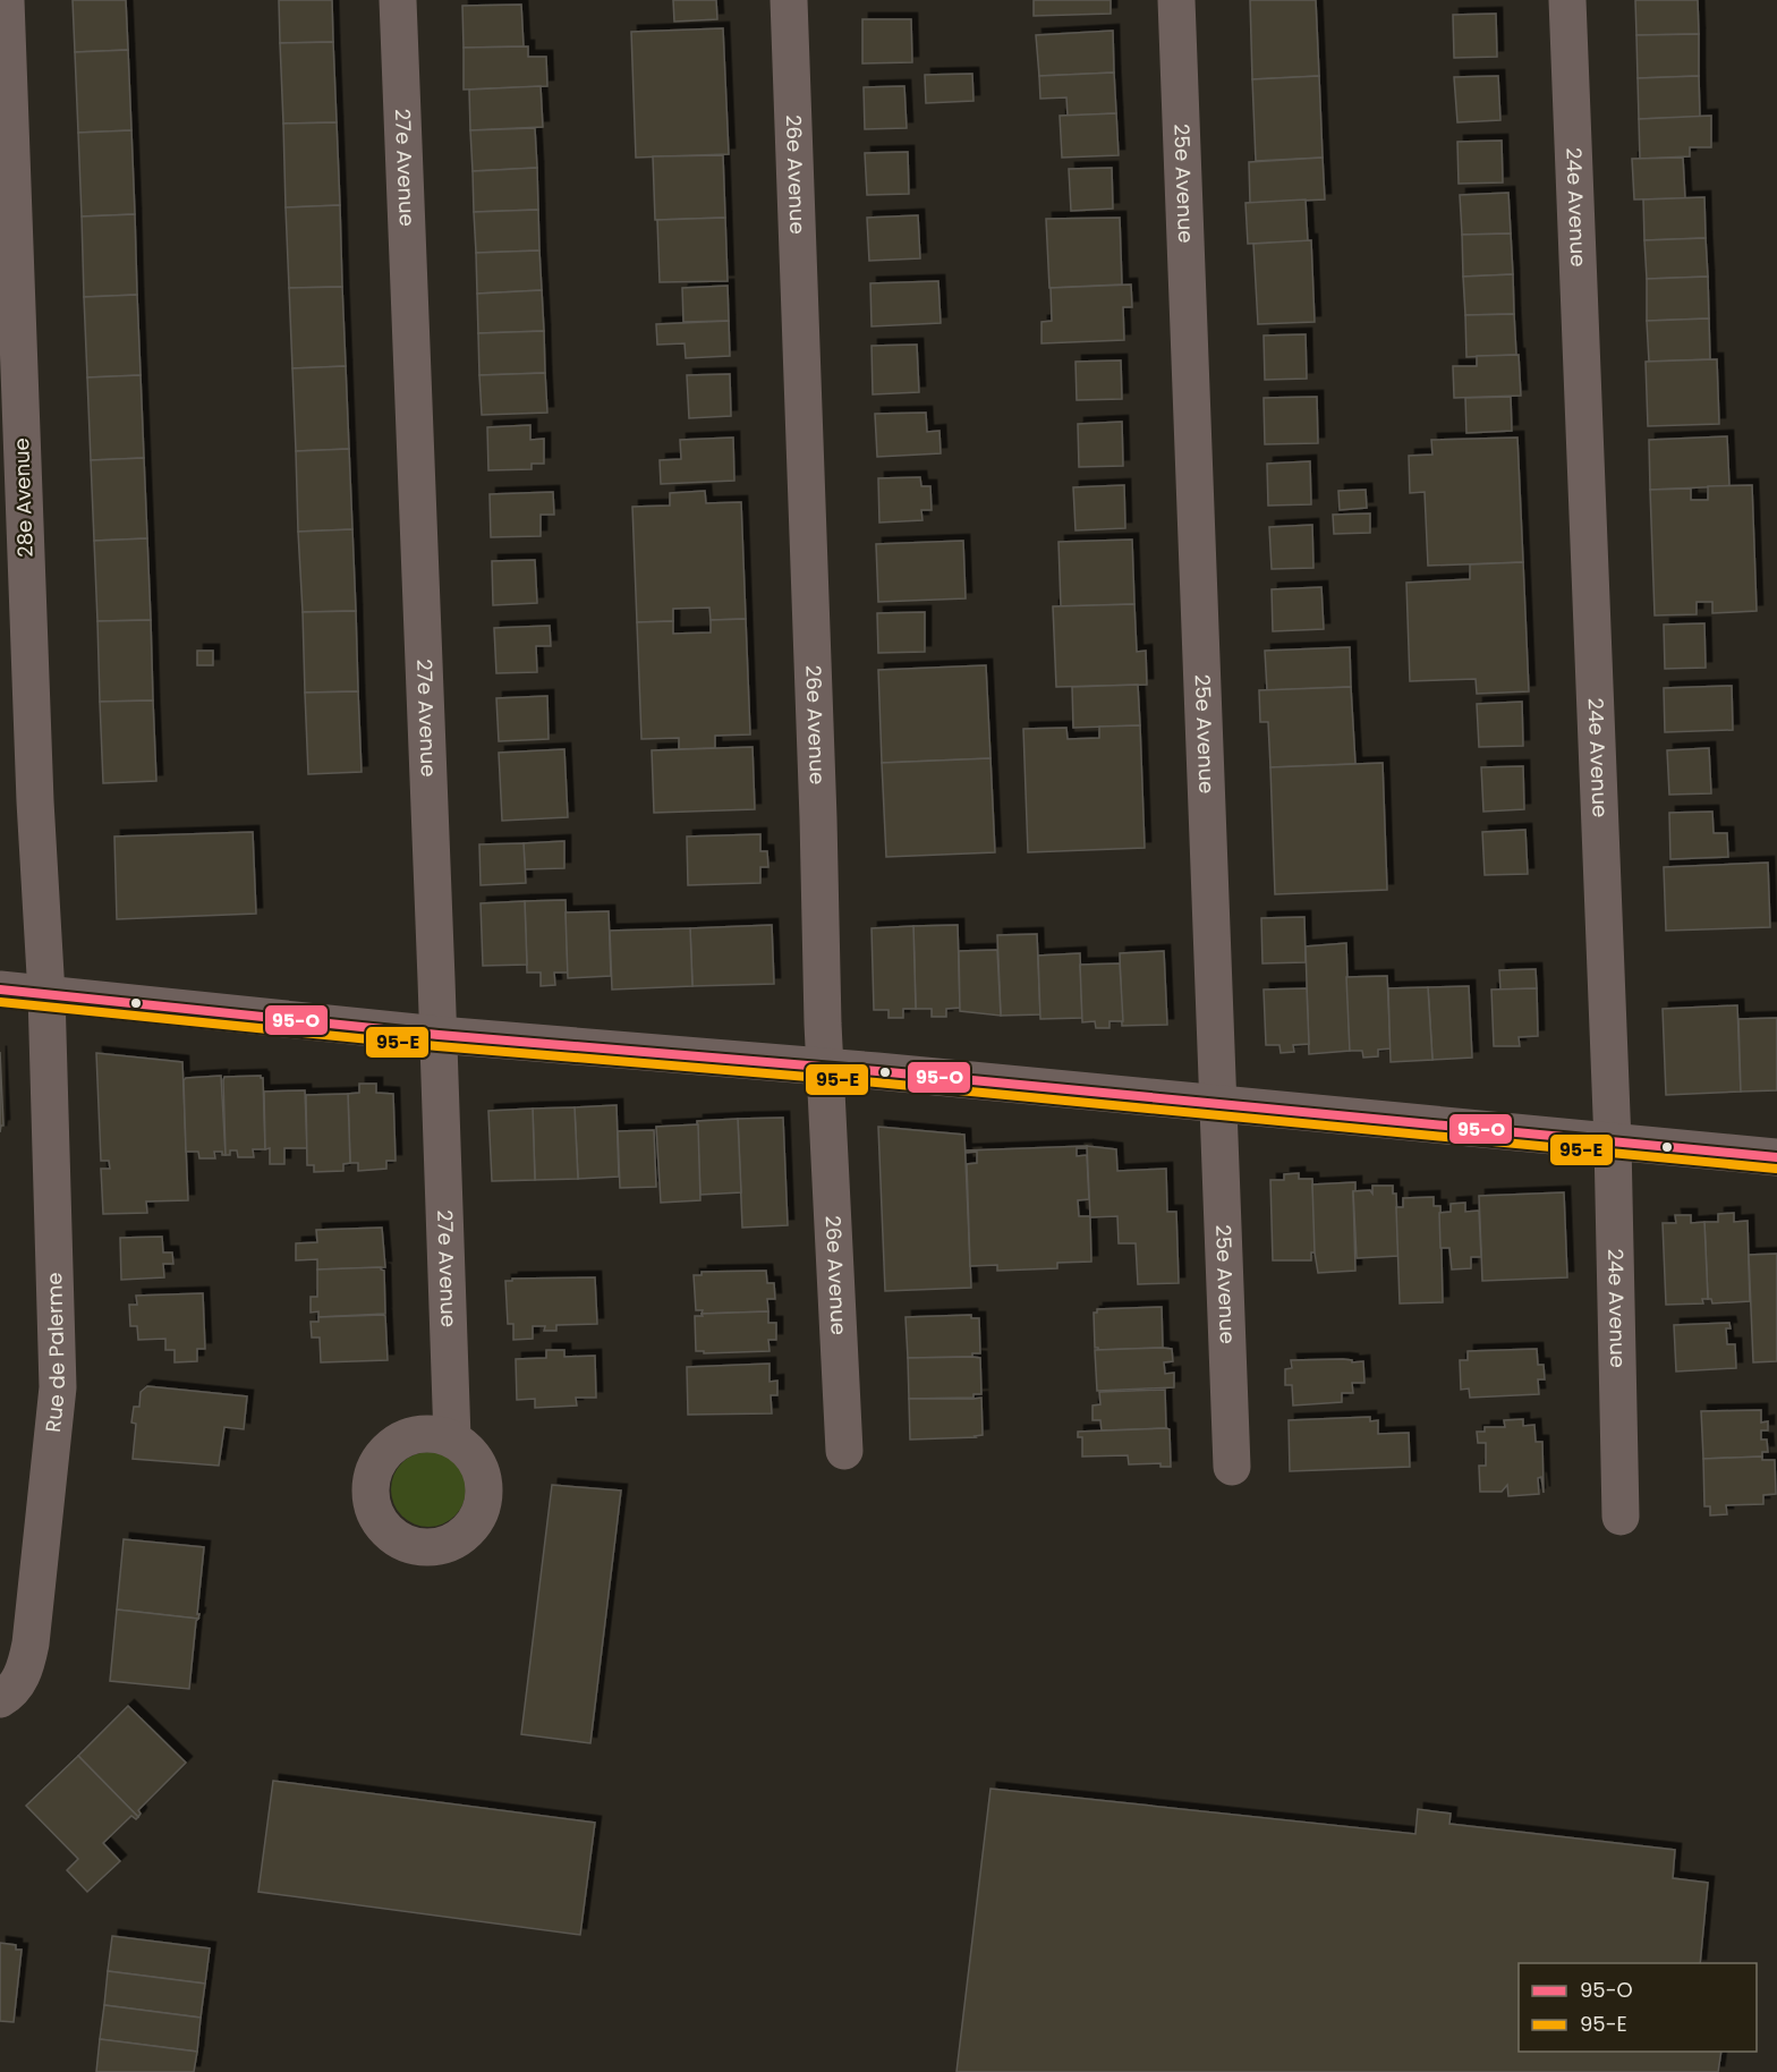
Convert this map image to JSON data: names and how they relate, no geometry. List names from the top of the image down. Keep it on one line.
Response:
{"streets":{"street":["27e Avenue","26e Avenue","25e Avenue","24e Avenue","28e Avenue","Rue de Palerme"]},"crossings":[["28e Avenue","Rue de Palerme"]],"lines":["transit line 95-O","transit line 95-E"],"legend":["95-O","95-E"]}
